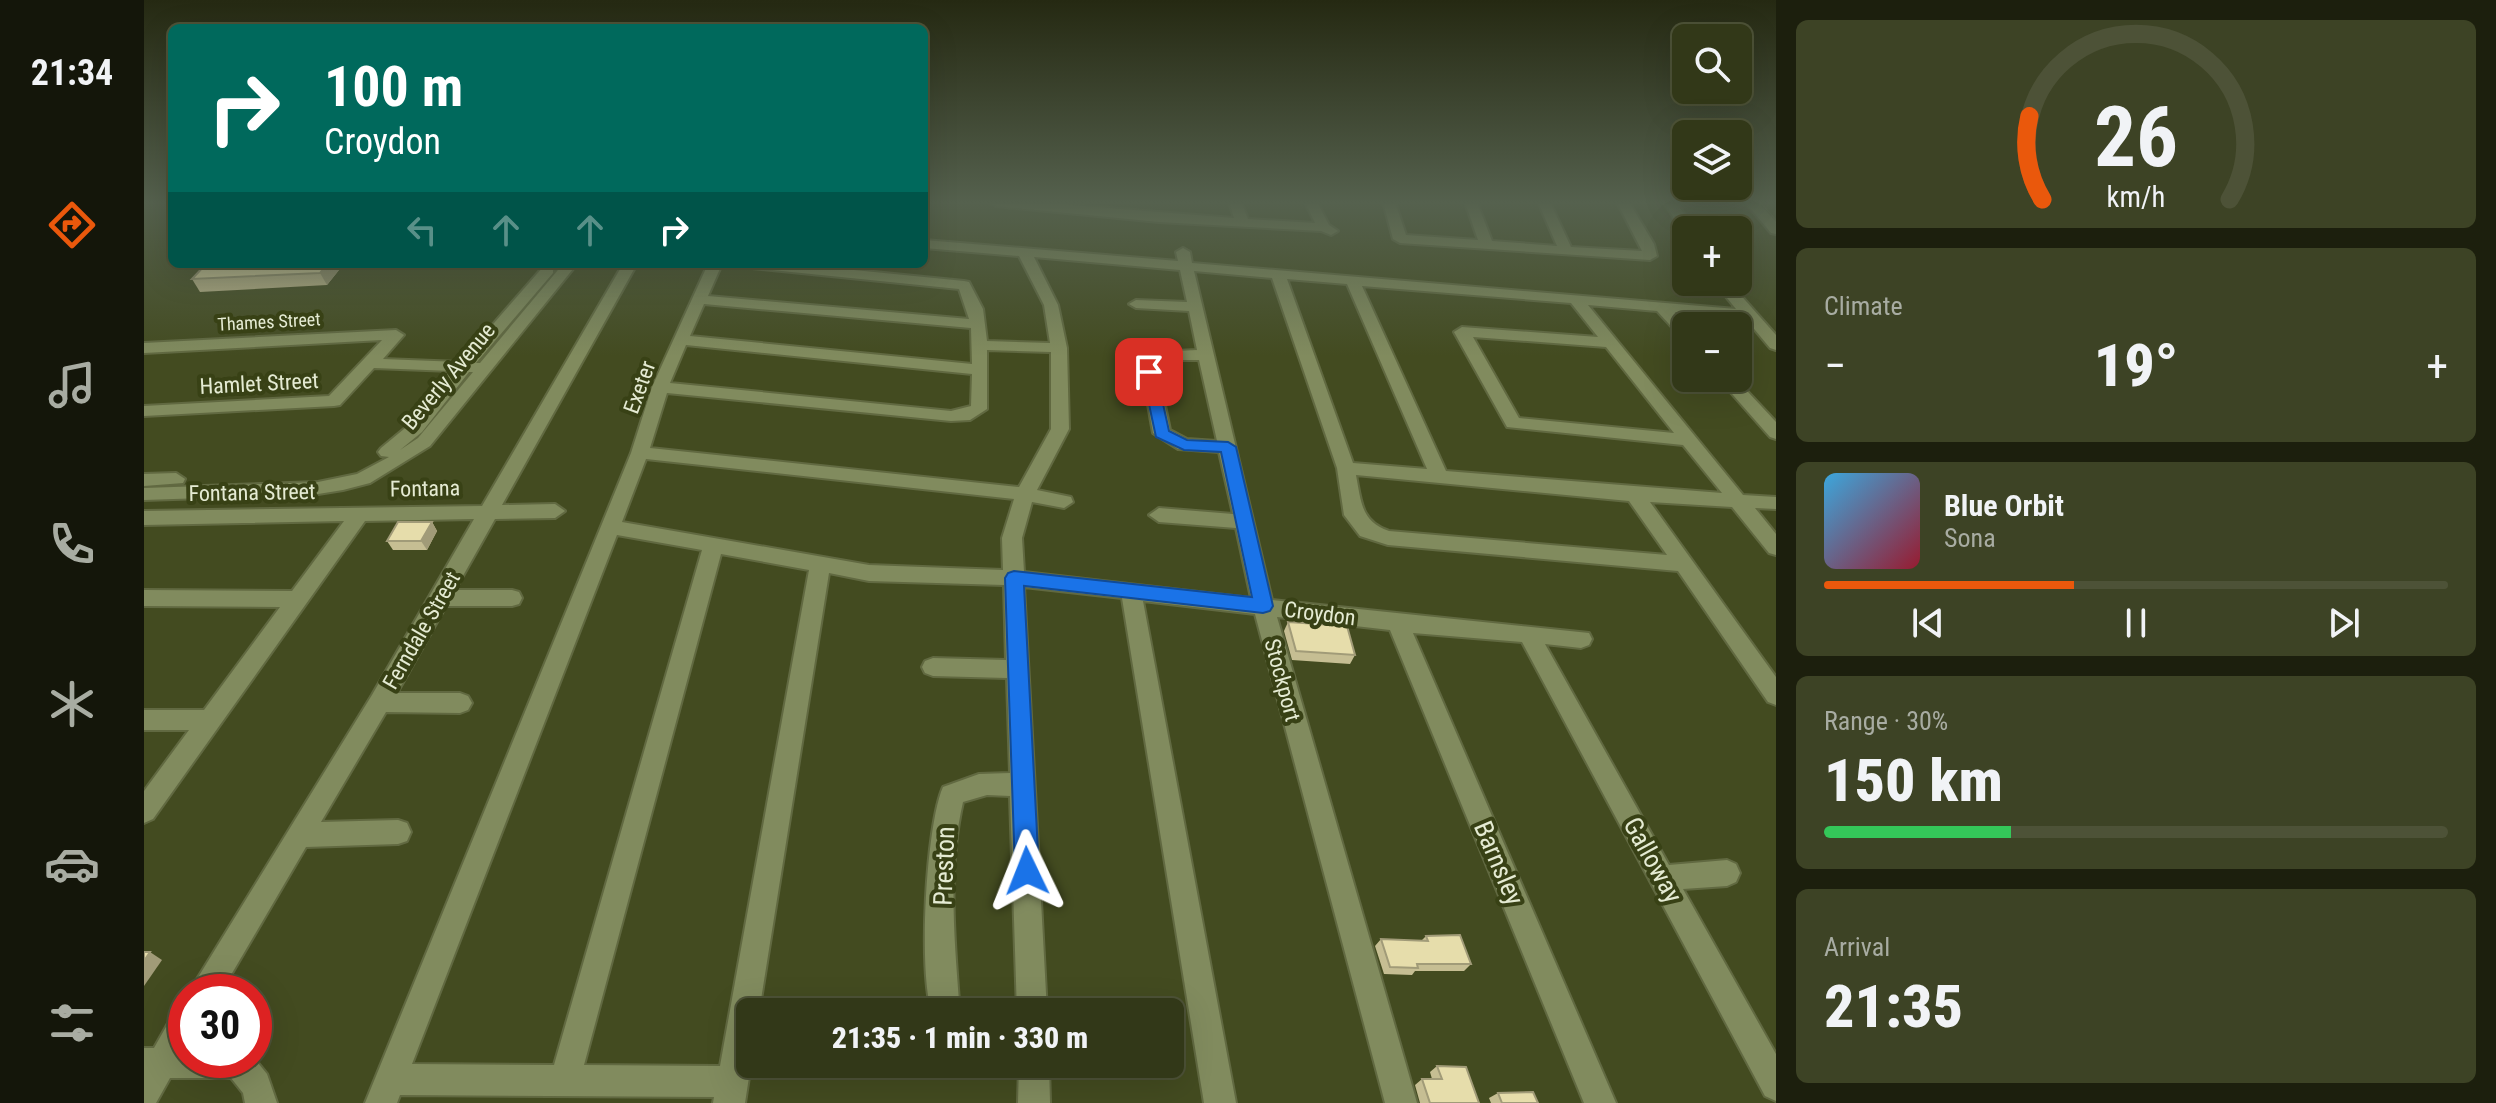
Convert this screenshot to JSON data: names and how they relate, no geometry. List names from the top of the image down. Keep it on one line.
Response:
{"streets":{"street":["Thames Street","Beverly Avenue","Hamlet Street","Exeter","Fontana","Fontana Street","Croydon","Ferndale Street","Stockport","Galloway","Barnsley","Preston"]},"crossings":[["Thames Street","Hamlet Street"],["Exeter","Croydon"],["Fontana","Fontana Street"],["Fontana","Ferndale Street"],["Croydon","Stockport"],["Croydon","Galloway"],["Croydon","Barnsley"]],"page":{"tabs":"21:34","map_buttons":["+","−"],"turn":["100 m","Croydon"],"tile":["Climate",["Range · 30%","150 km"],["Arrival","21:35"]],"heat":["−","19°","+"],"song":["Blue Orbit","Sona"],"limit":"30","trip":"21:35 · 1 min · 330 m","gauge":["26","km/h"]}}
